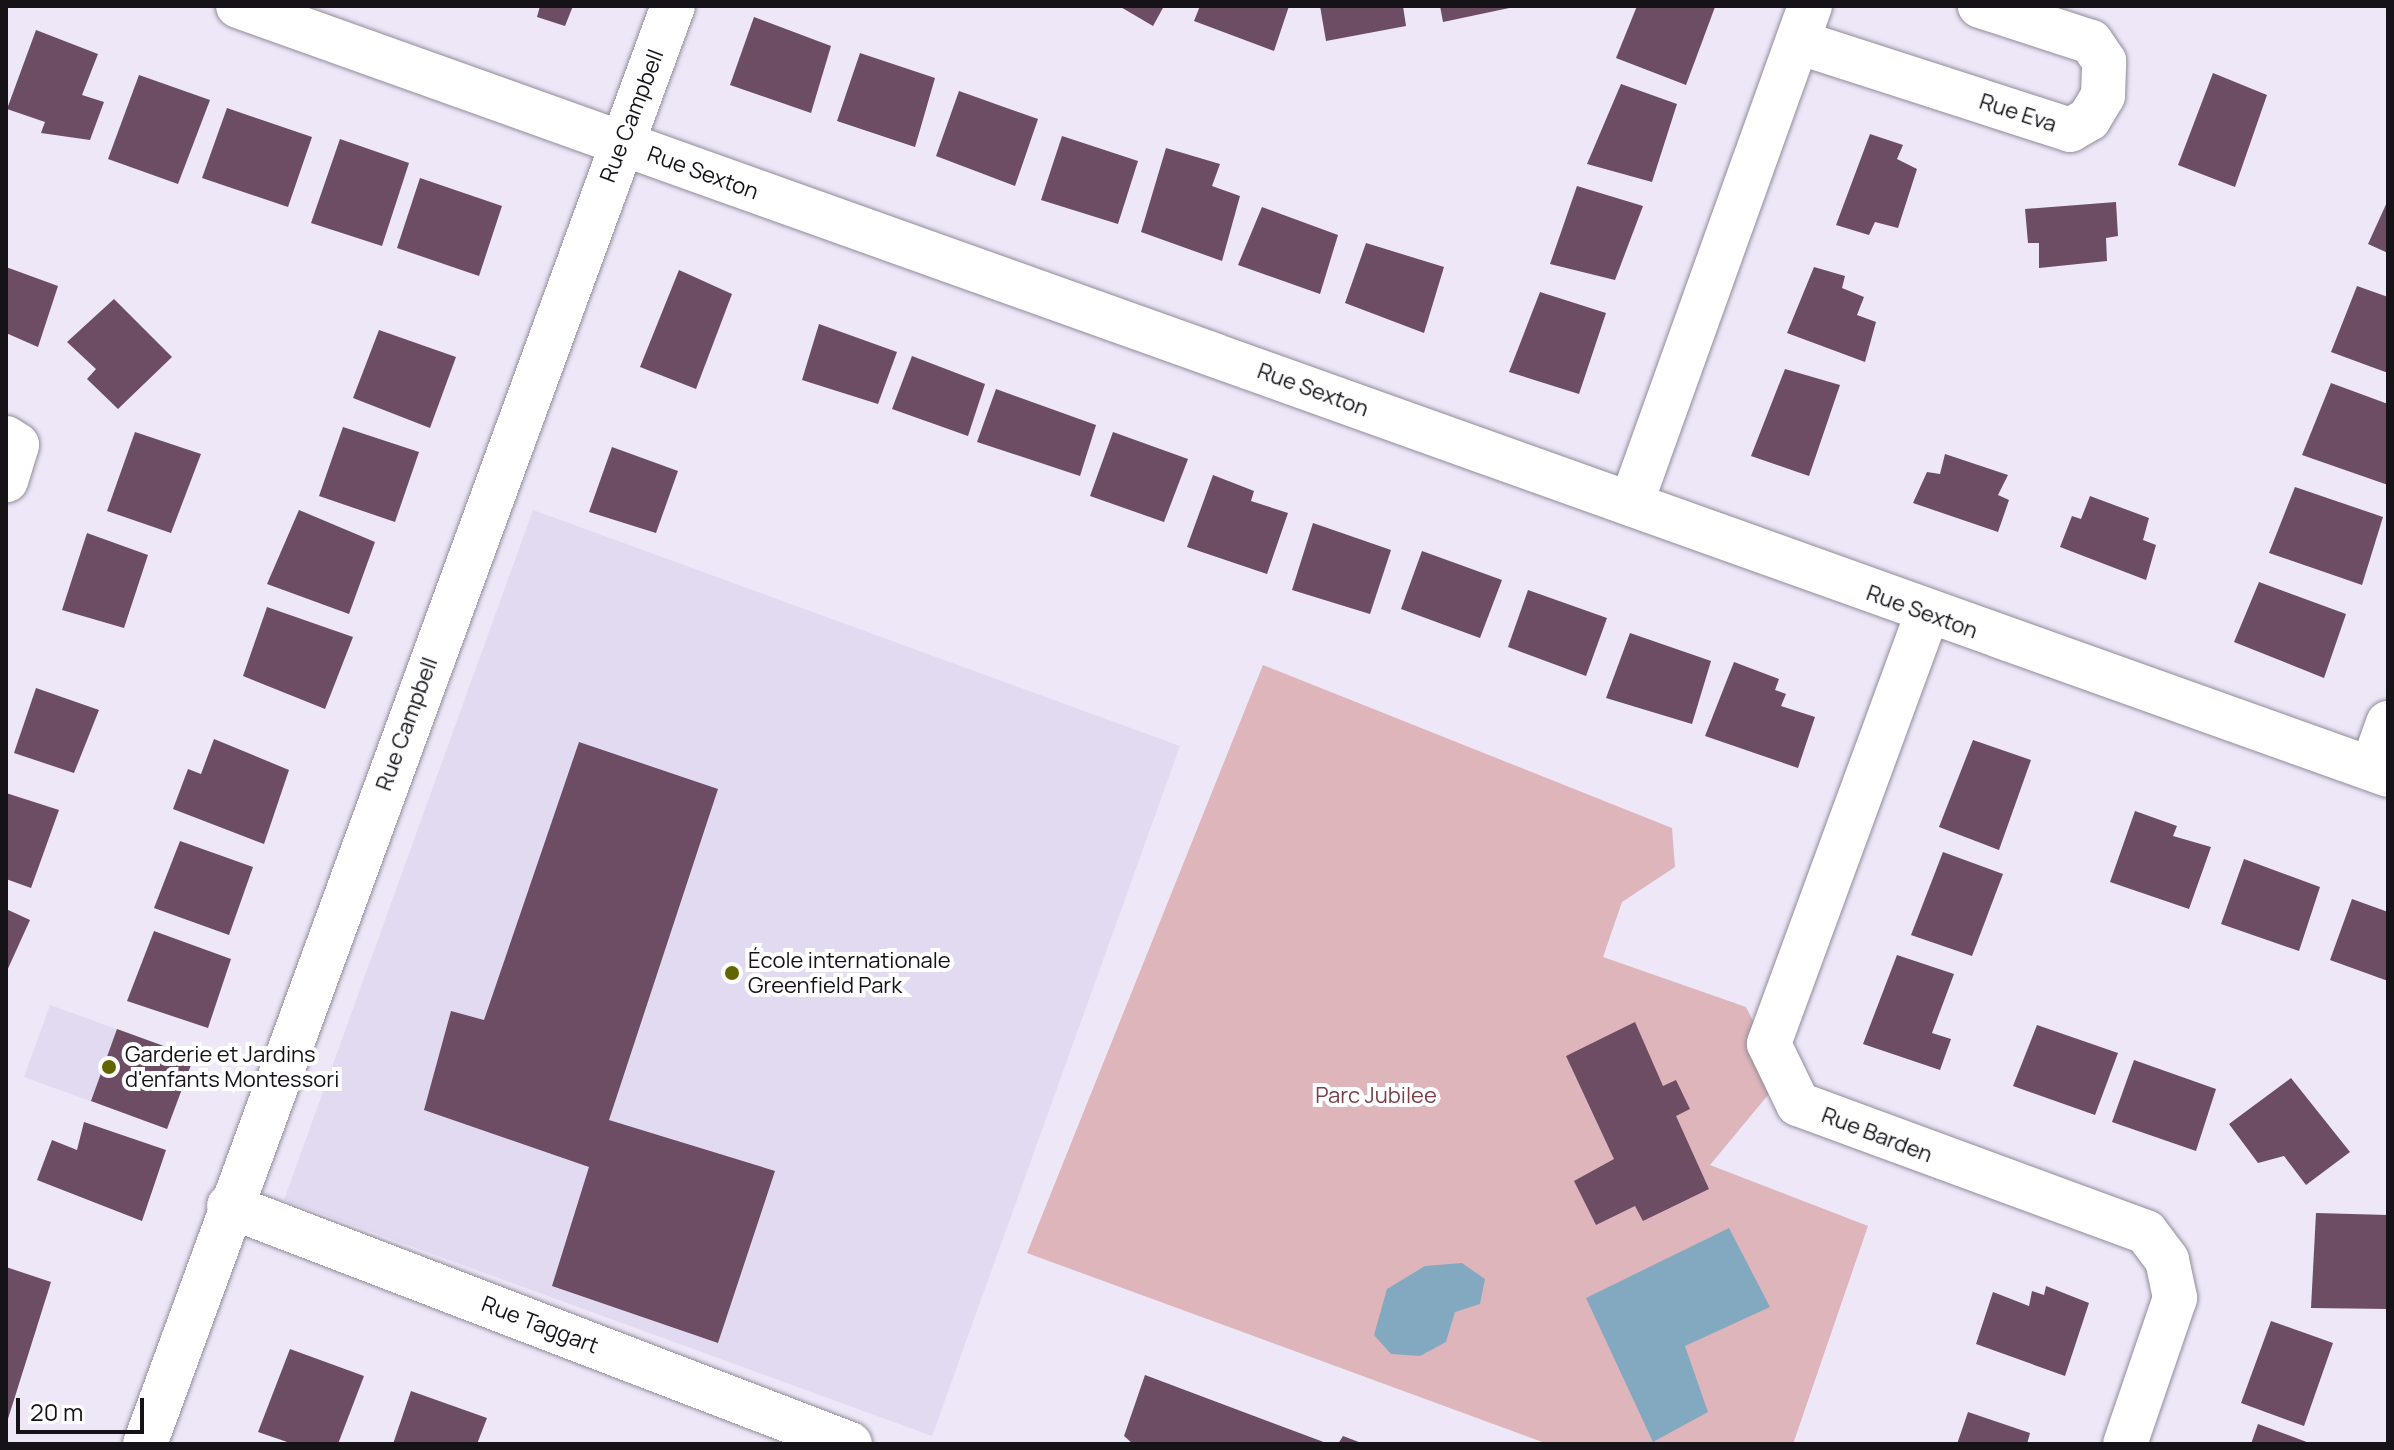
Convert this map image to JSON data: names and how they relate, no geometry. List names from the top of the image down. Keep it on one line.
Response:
{"streets":{"street":["Rue Eva","Rue Campbell","Rue Sexton","Rue Barden","Rue Taggart"]},"crossings":[["Rue Eva","Rue Sexton"],["Rue Campbell","Rue Sexton"],["Rue Campbell","Rue Taggart"],["Rue Sexton","Rue Barden"]],"parks":["Parc Jubilee"],"places":["École internationale Greenfield Park","Garderie et Jardins d'enfants Montessori"],"scale_bar":"20 m"}
